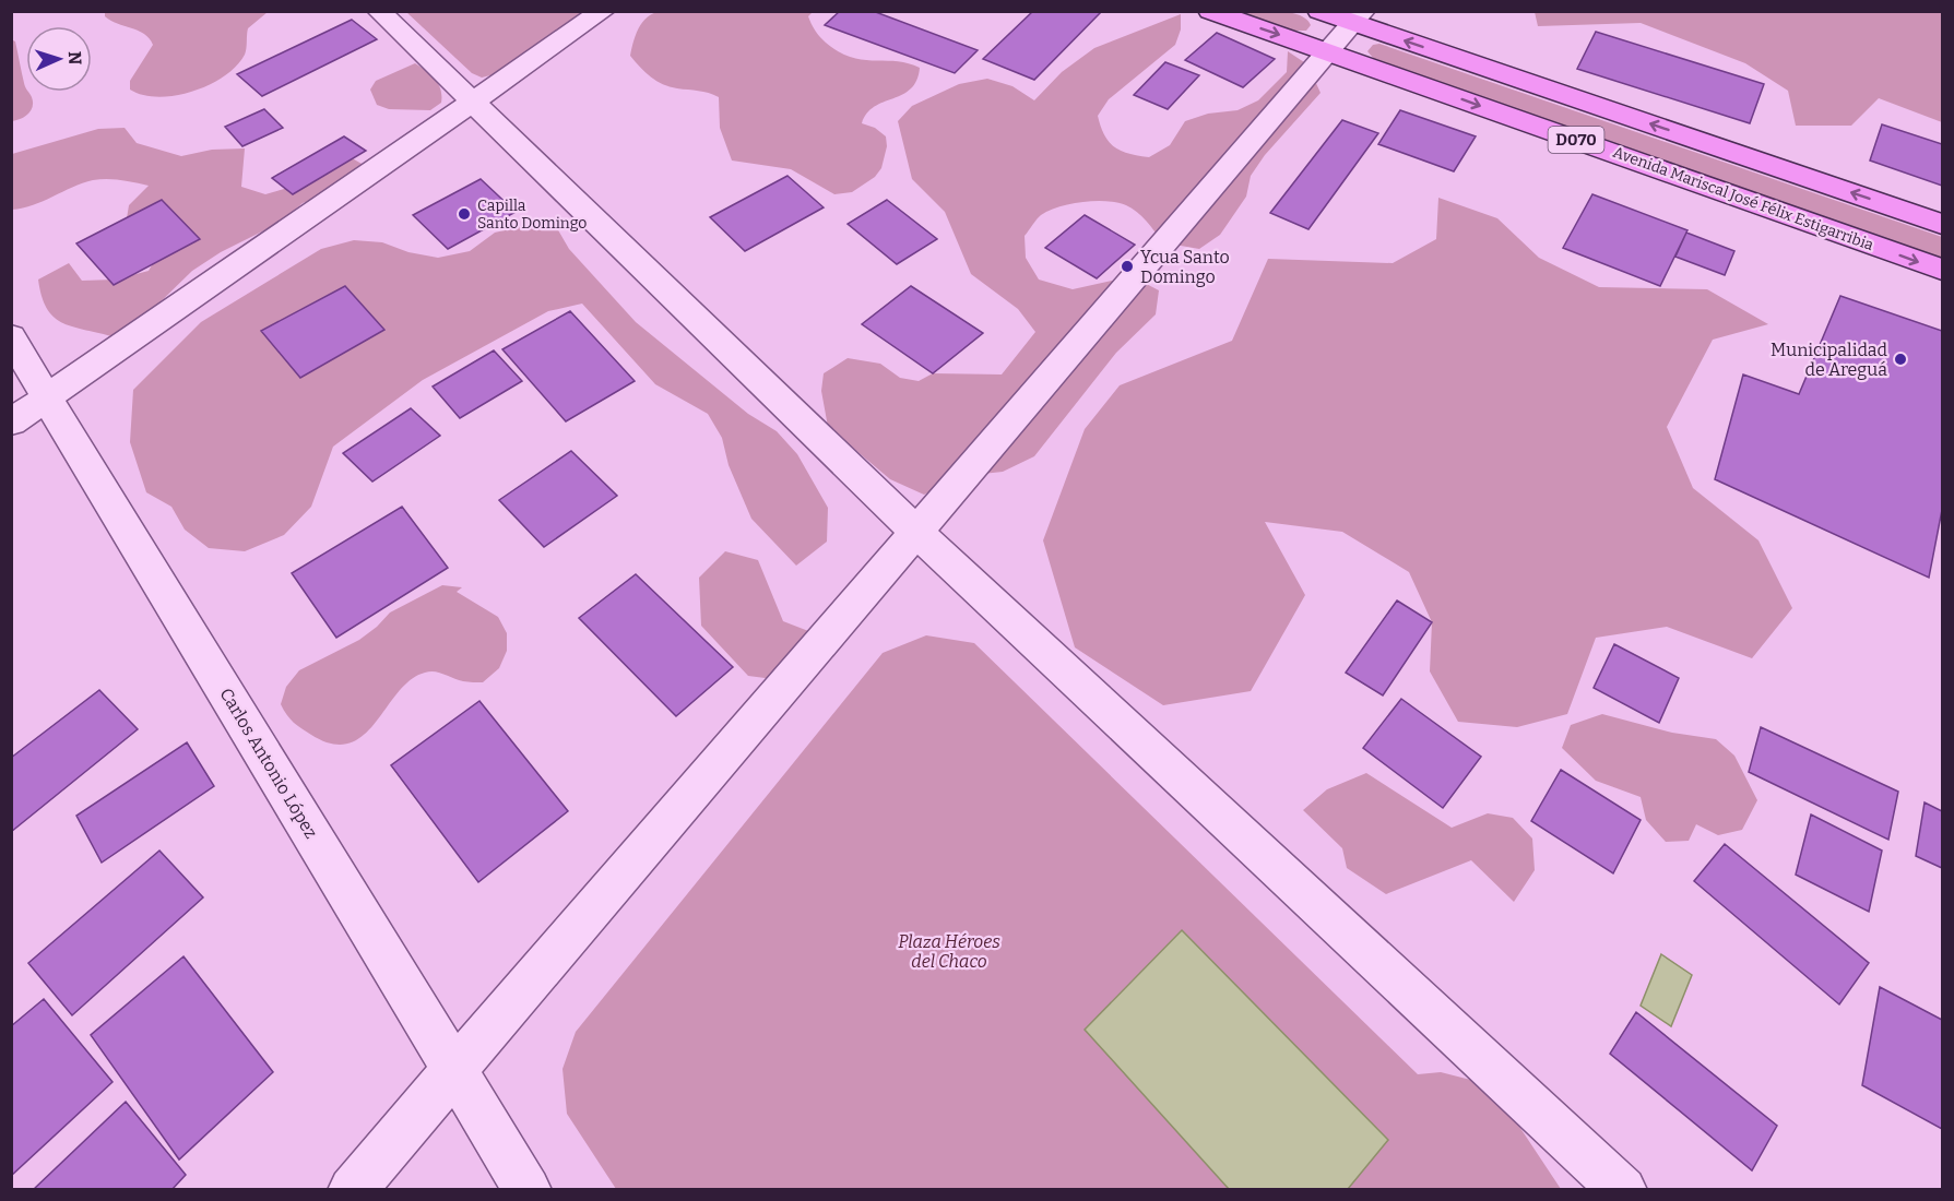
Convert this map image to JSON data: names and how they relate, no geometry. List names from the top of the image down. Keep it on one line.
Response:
{"streets":{"main road":["D070","Avenida Mariscal José Félix Estigarribia"],"street":["Carlos Antonio López"]},"parks":["Plaza Héroes del Chaco"],"places":["Capilla Santo Domingo","Ycua Santo Domingo","Municipalidad de Areguá"],"north":"right"}
